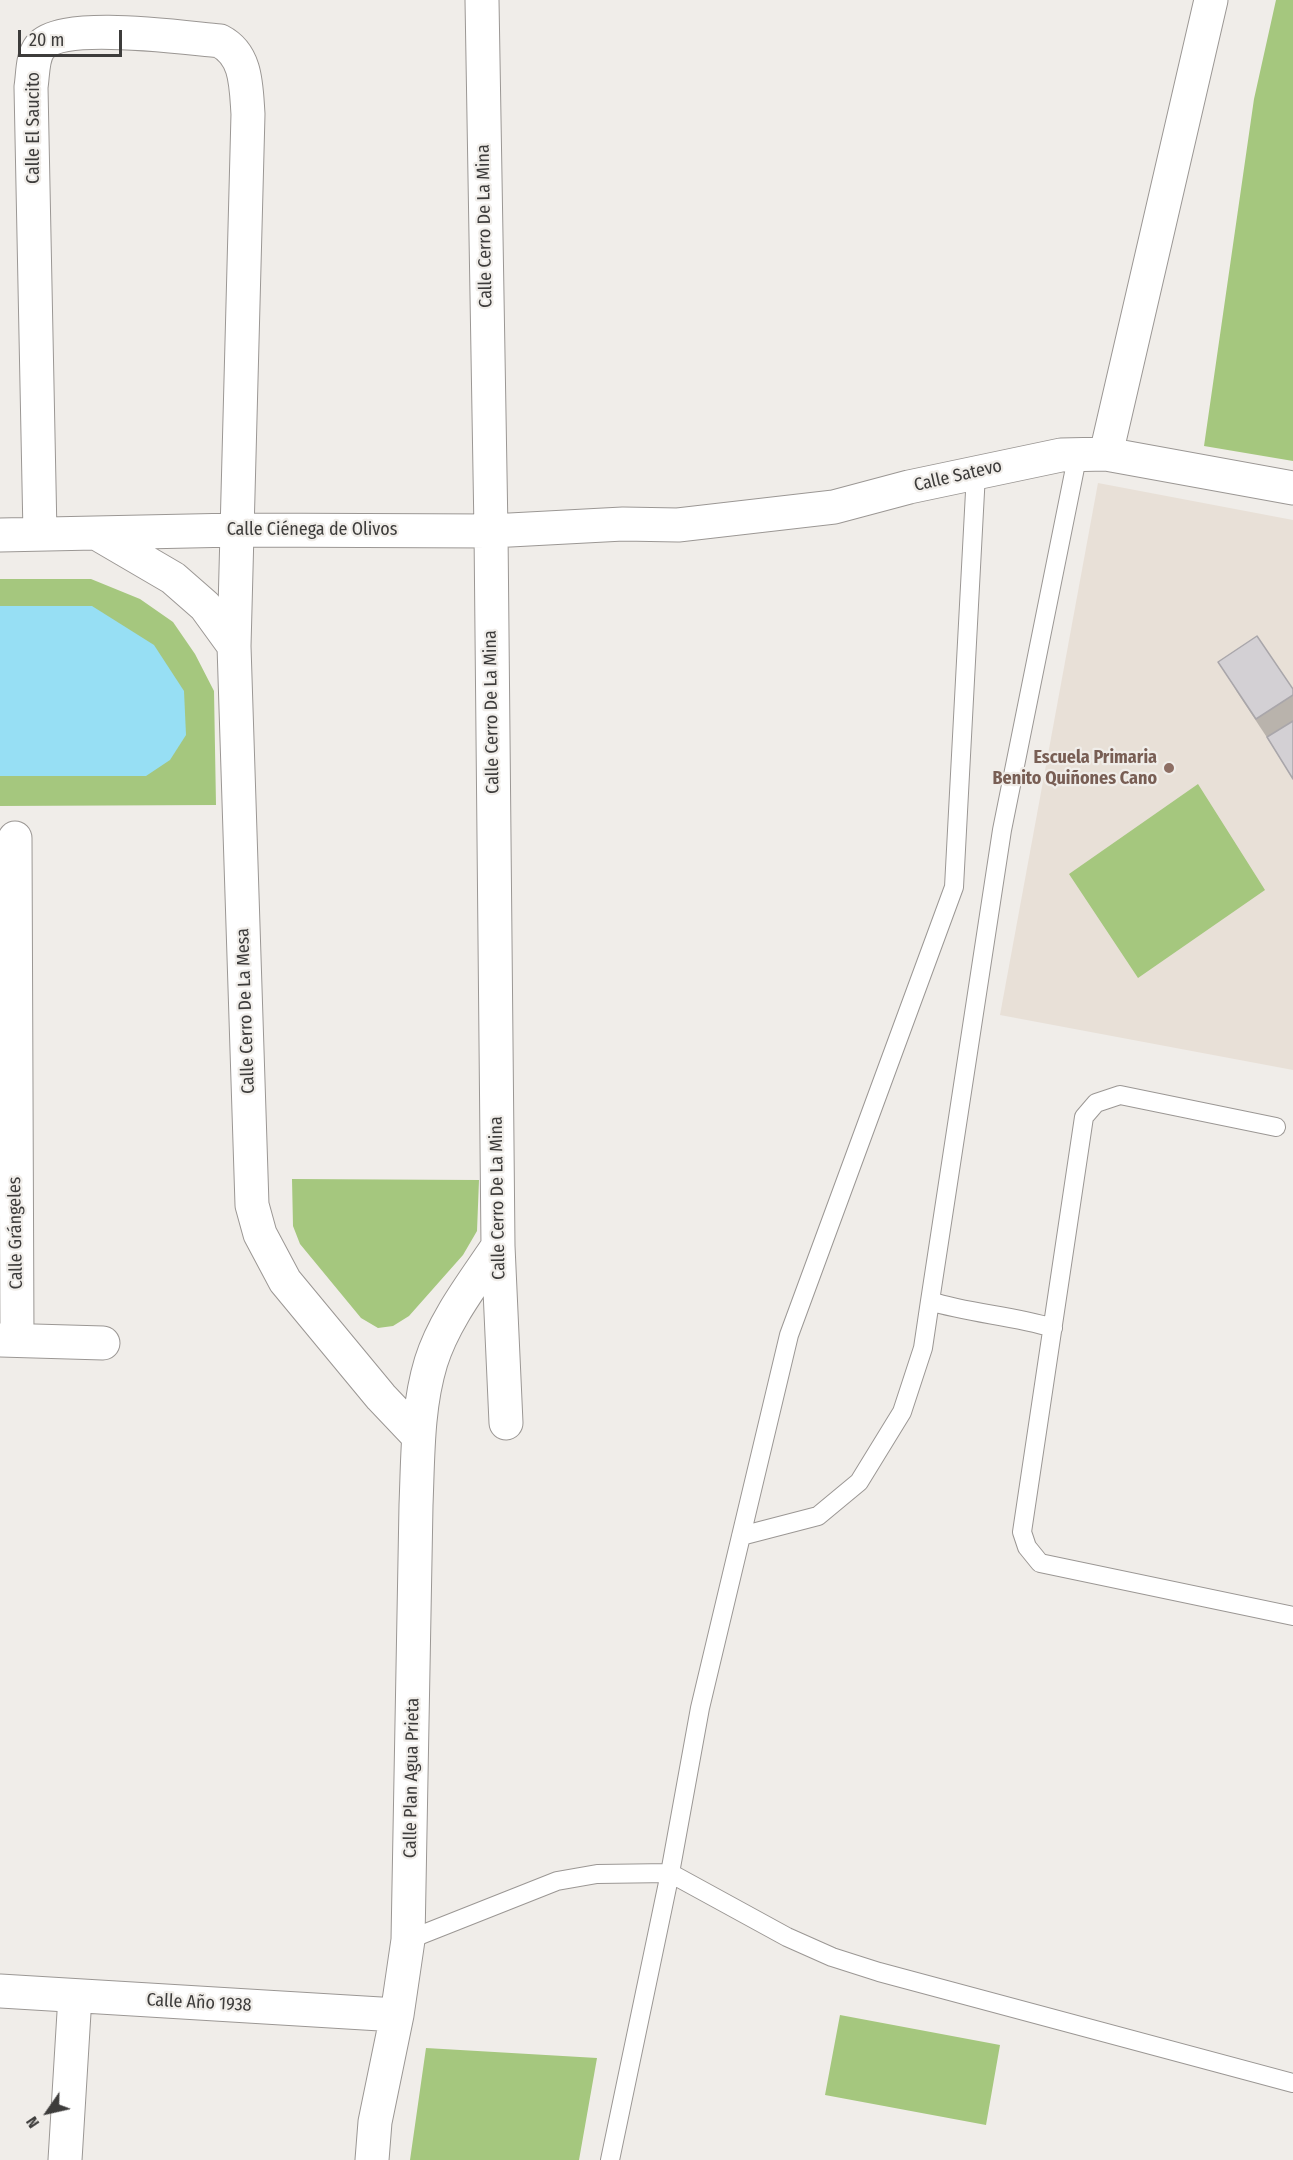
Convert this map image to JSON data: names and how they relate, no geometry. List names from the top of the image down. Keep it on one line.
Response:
{"streets":{"street":["Calle El Saucito","Calle Cerro De La Mina","Calle Satevo","Calle Ciénega de Olivos","Calle Cerro De La Mesa","Calle Grángeles","Calle Plan Agua Prieta","Calle Año 1938"]},"crossings":[["Calle El Saucito","Calle Ciénega de Olivos"],["Calle El Saucito","Calle Cerro De La Mesa"],["Calle Cerro De La Mina","Calle Ciénega de Olivos"],["Calle Cerro De La Mina","Calle Plan Agua Prieta"],["Calle Satevo","Calle Ciénega de Olivos"],["Calle Ciénega de Olivos","Calle Cerro De La Mesa"],["Calle Cerro De La Mesa","Calle Plan Agua Prieta"],["Calle Plan Agua Prieta","Calle Año 1938"]],"places":["Escuela Primaria Benito Quiñones Cano"],"scale_bar":"20 m","north":"bottom left"}
